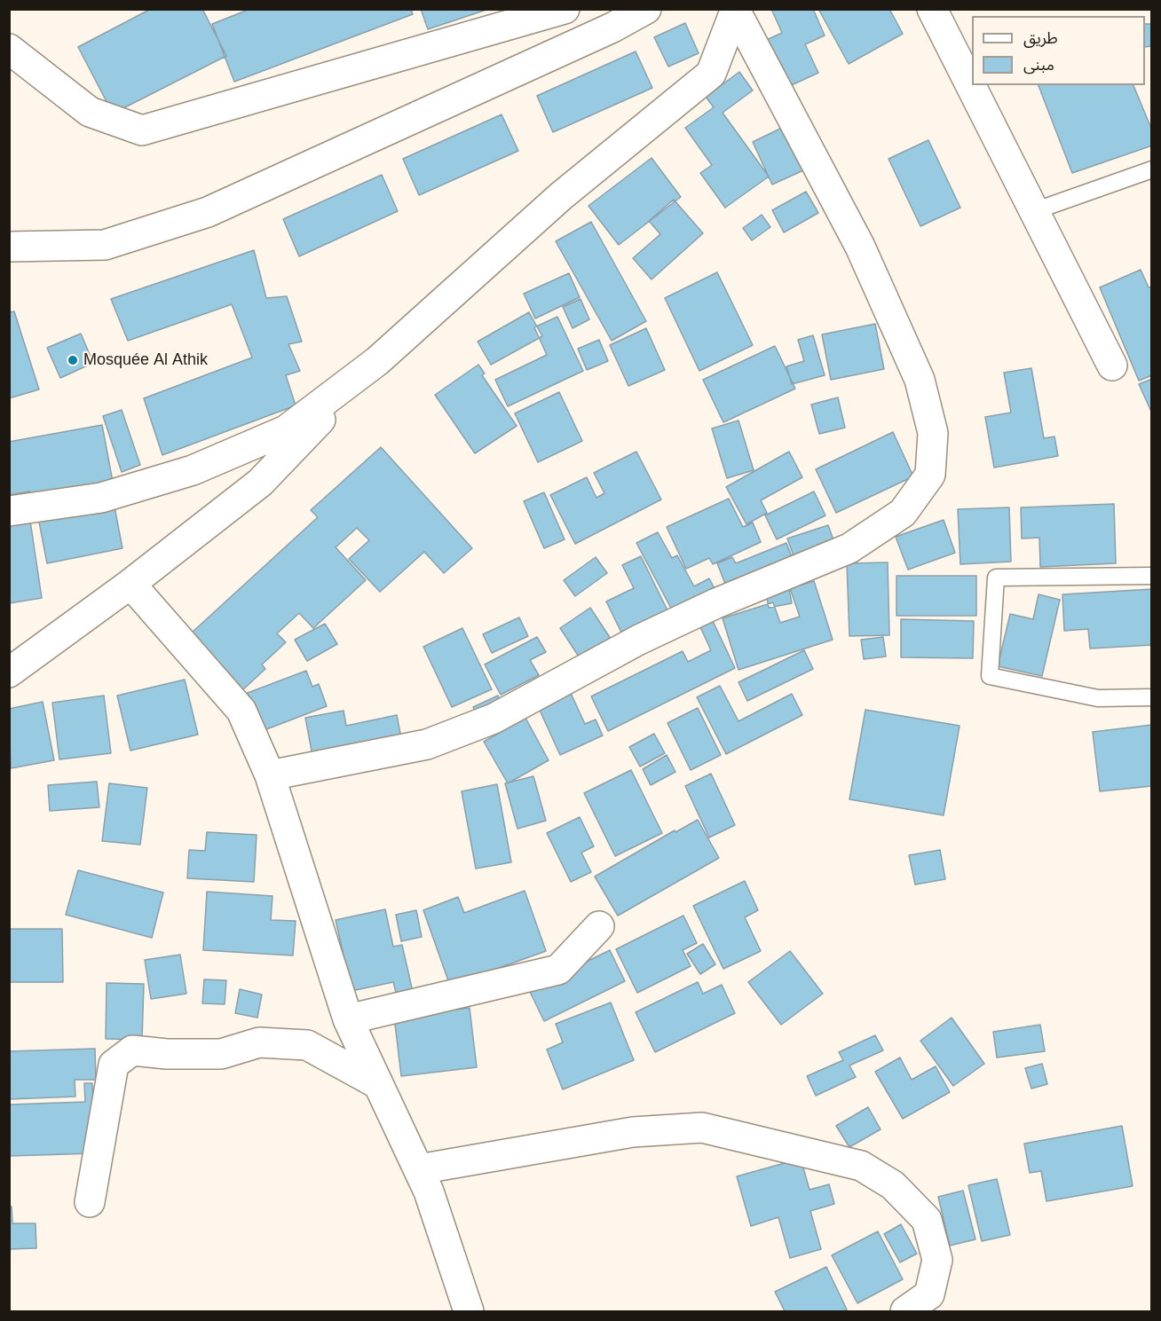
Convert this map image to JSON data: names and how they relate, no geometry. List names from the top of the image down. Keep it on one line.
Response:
{"places":["Mosquée Al Athik"],"legend":["طريق","مبنى"]}
